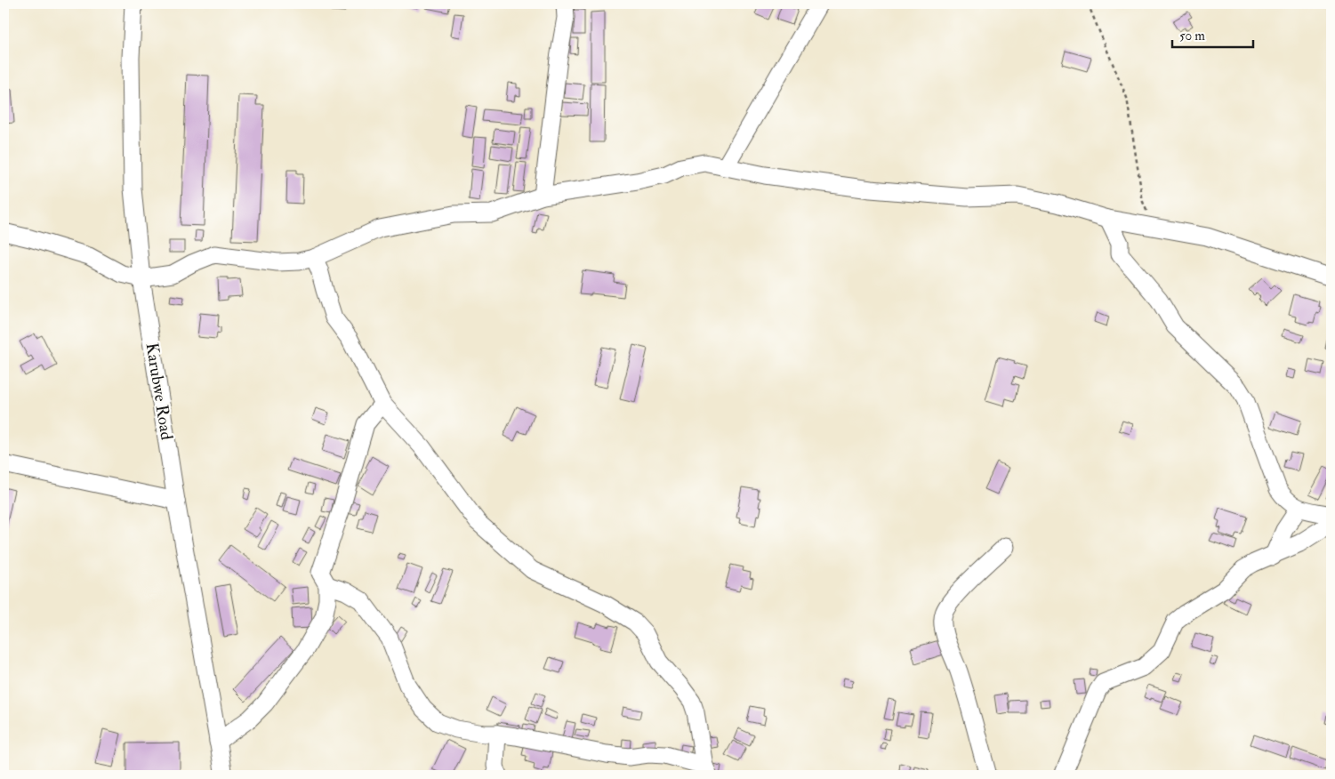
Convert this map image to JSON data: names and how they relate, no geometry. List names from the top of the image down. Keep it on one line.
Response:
{"streets":{"street":["Karubwe Road"]},"scale_bar":"50 m"}
